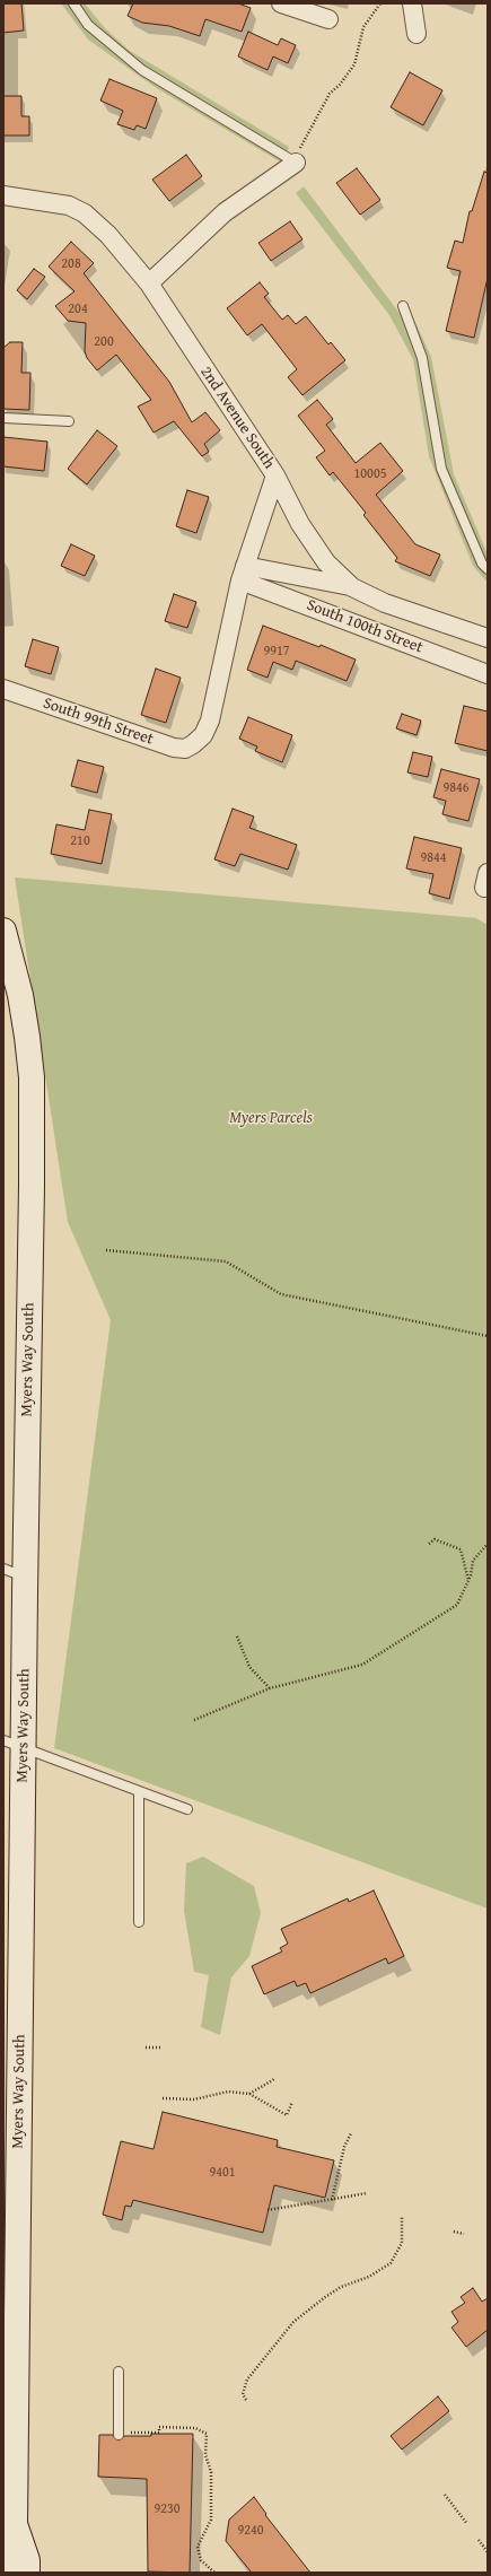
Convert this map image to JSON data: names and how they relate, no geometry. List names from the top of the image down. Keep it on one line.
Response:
{"streets":{"main road":["Myers Way South"],"street":["2nd Avenue South","South 100th Street","South 99th Street"]},"crossings":[["2nd Avenue South","South 100th Street"],["2nd Avenue South","South 99th Street"]],"parks":["Myers Parcels"],"house_numbers":["208","204","200","10005","9917","9846","210","9844","9401","9230","9240"]}
